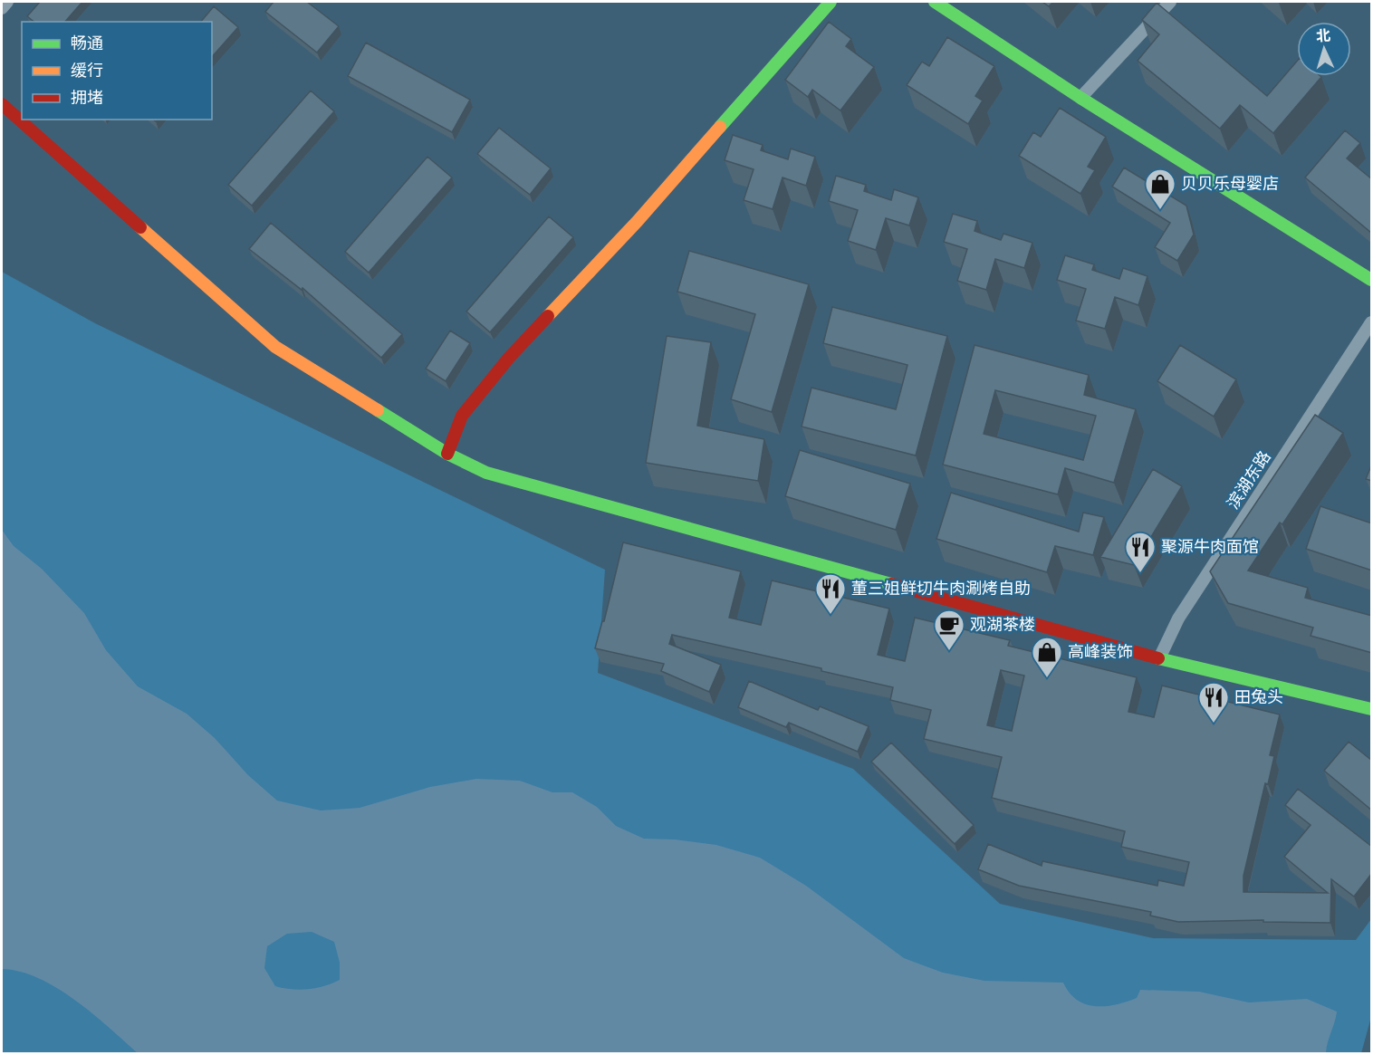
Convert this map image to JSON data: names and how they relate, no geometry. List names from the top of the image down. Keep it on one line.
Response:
{"streets":{"street":["滨湖东路"]},"places":{"shop":["贝贝乐母婴店","高峰装饰"],"restaurant":["聚源牛肉面馆","董三姐鲜切牛肉涮烤自助","田兔头"],"cafe":["观湖茶楼"]},"legend":["畅通","缓行","拥堵"],"north":"top"}
